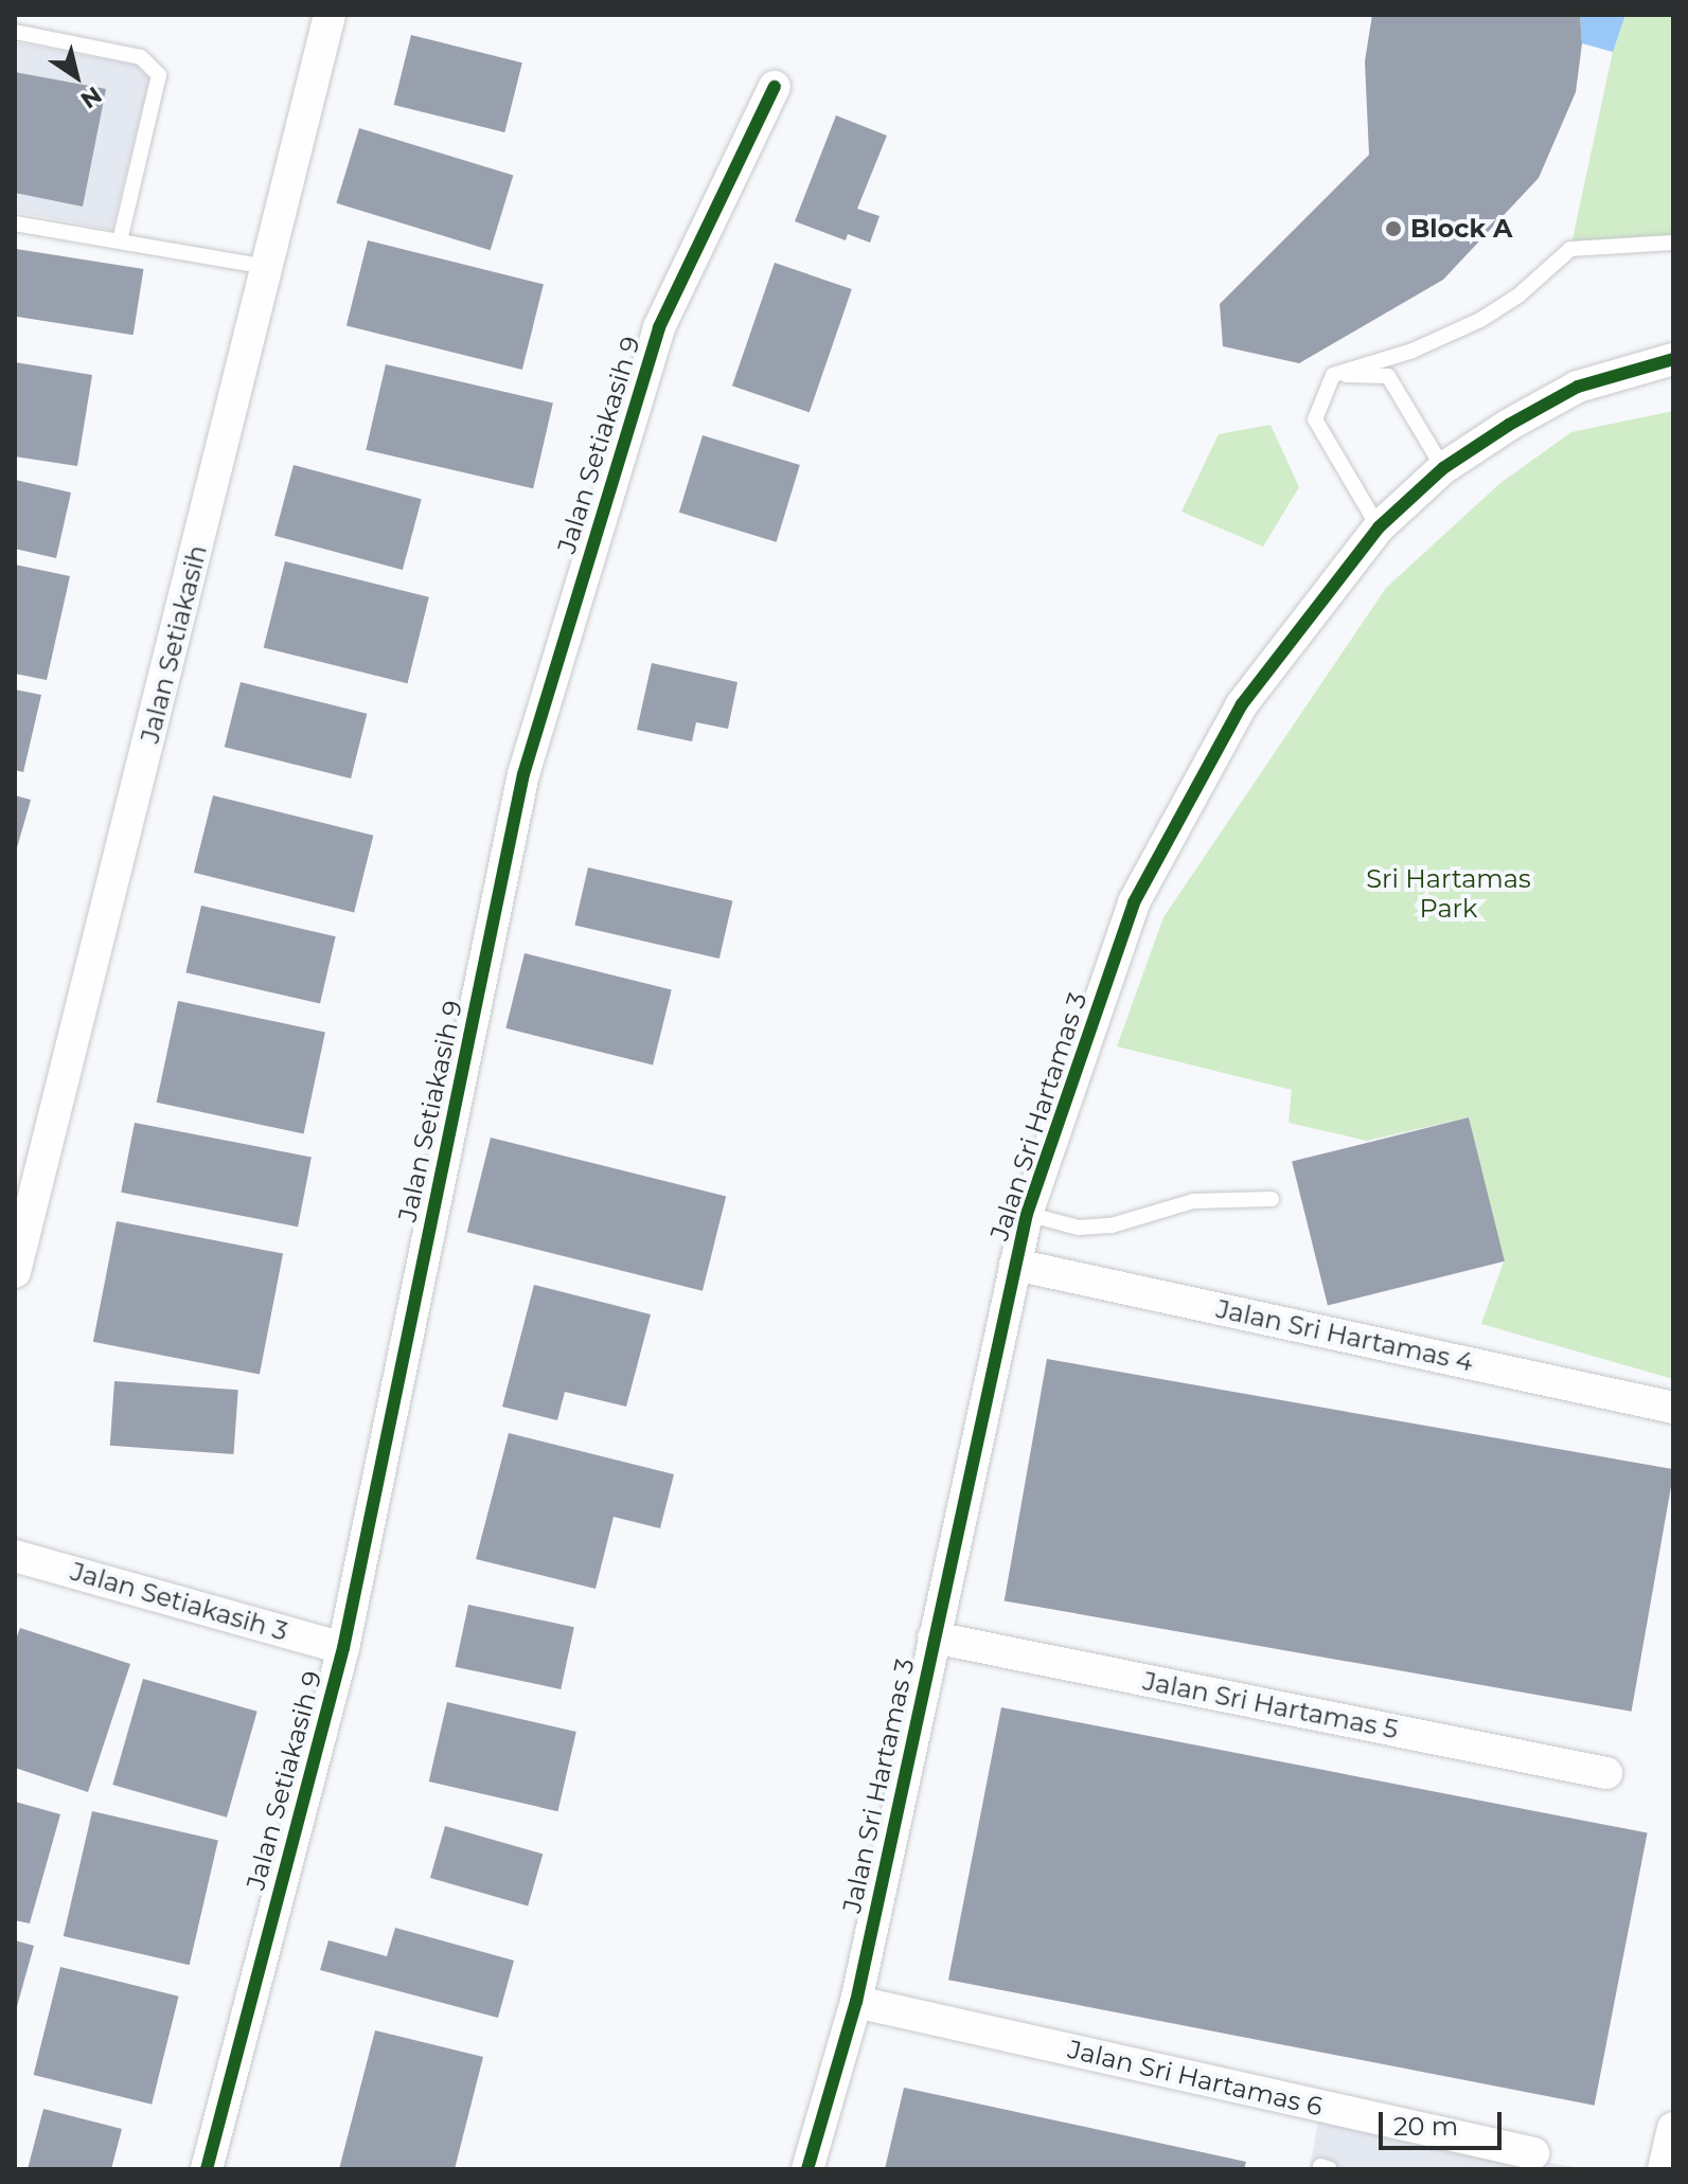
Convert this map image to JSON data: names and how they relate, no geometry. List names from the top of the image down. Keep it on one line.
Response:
{"streets":{"street":["Jalan Setiakasih 9","Jalan Setiakasih","Jalan Sri Hartamas 3","Jalan Sri Hartamas 4","Jalan Setiakasih 3","Jalan Sri Hartamas 5","Jalan Sri Hartamas 6"]},"crossings":[["Jalan Setiakasih 9","Jalan Setiakasih 3"],["Jalan Sri Hartamas 3","Jalan Sri Hartamas 4"],["Jalan Sri Hartamas 3","Jalan Sri Hartamas 5"],["Jalan Sri Hartamas 3","Jalan Sri Hartamas 6"]],"parks":["Sri Hartamas Park"],"places":["Block A"],"scale_bar":"20 m","north":"bottom right"}
